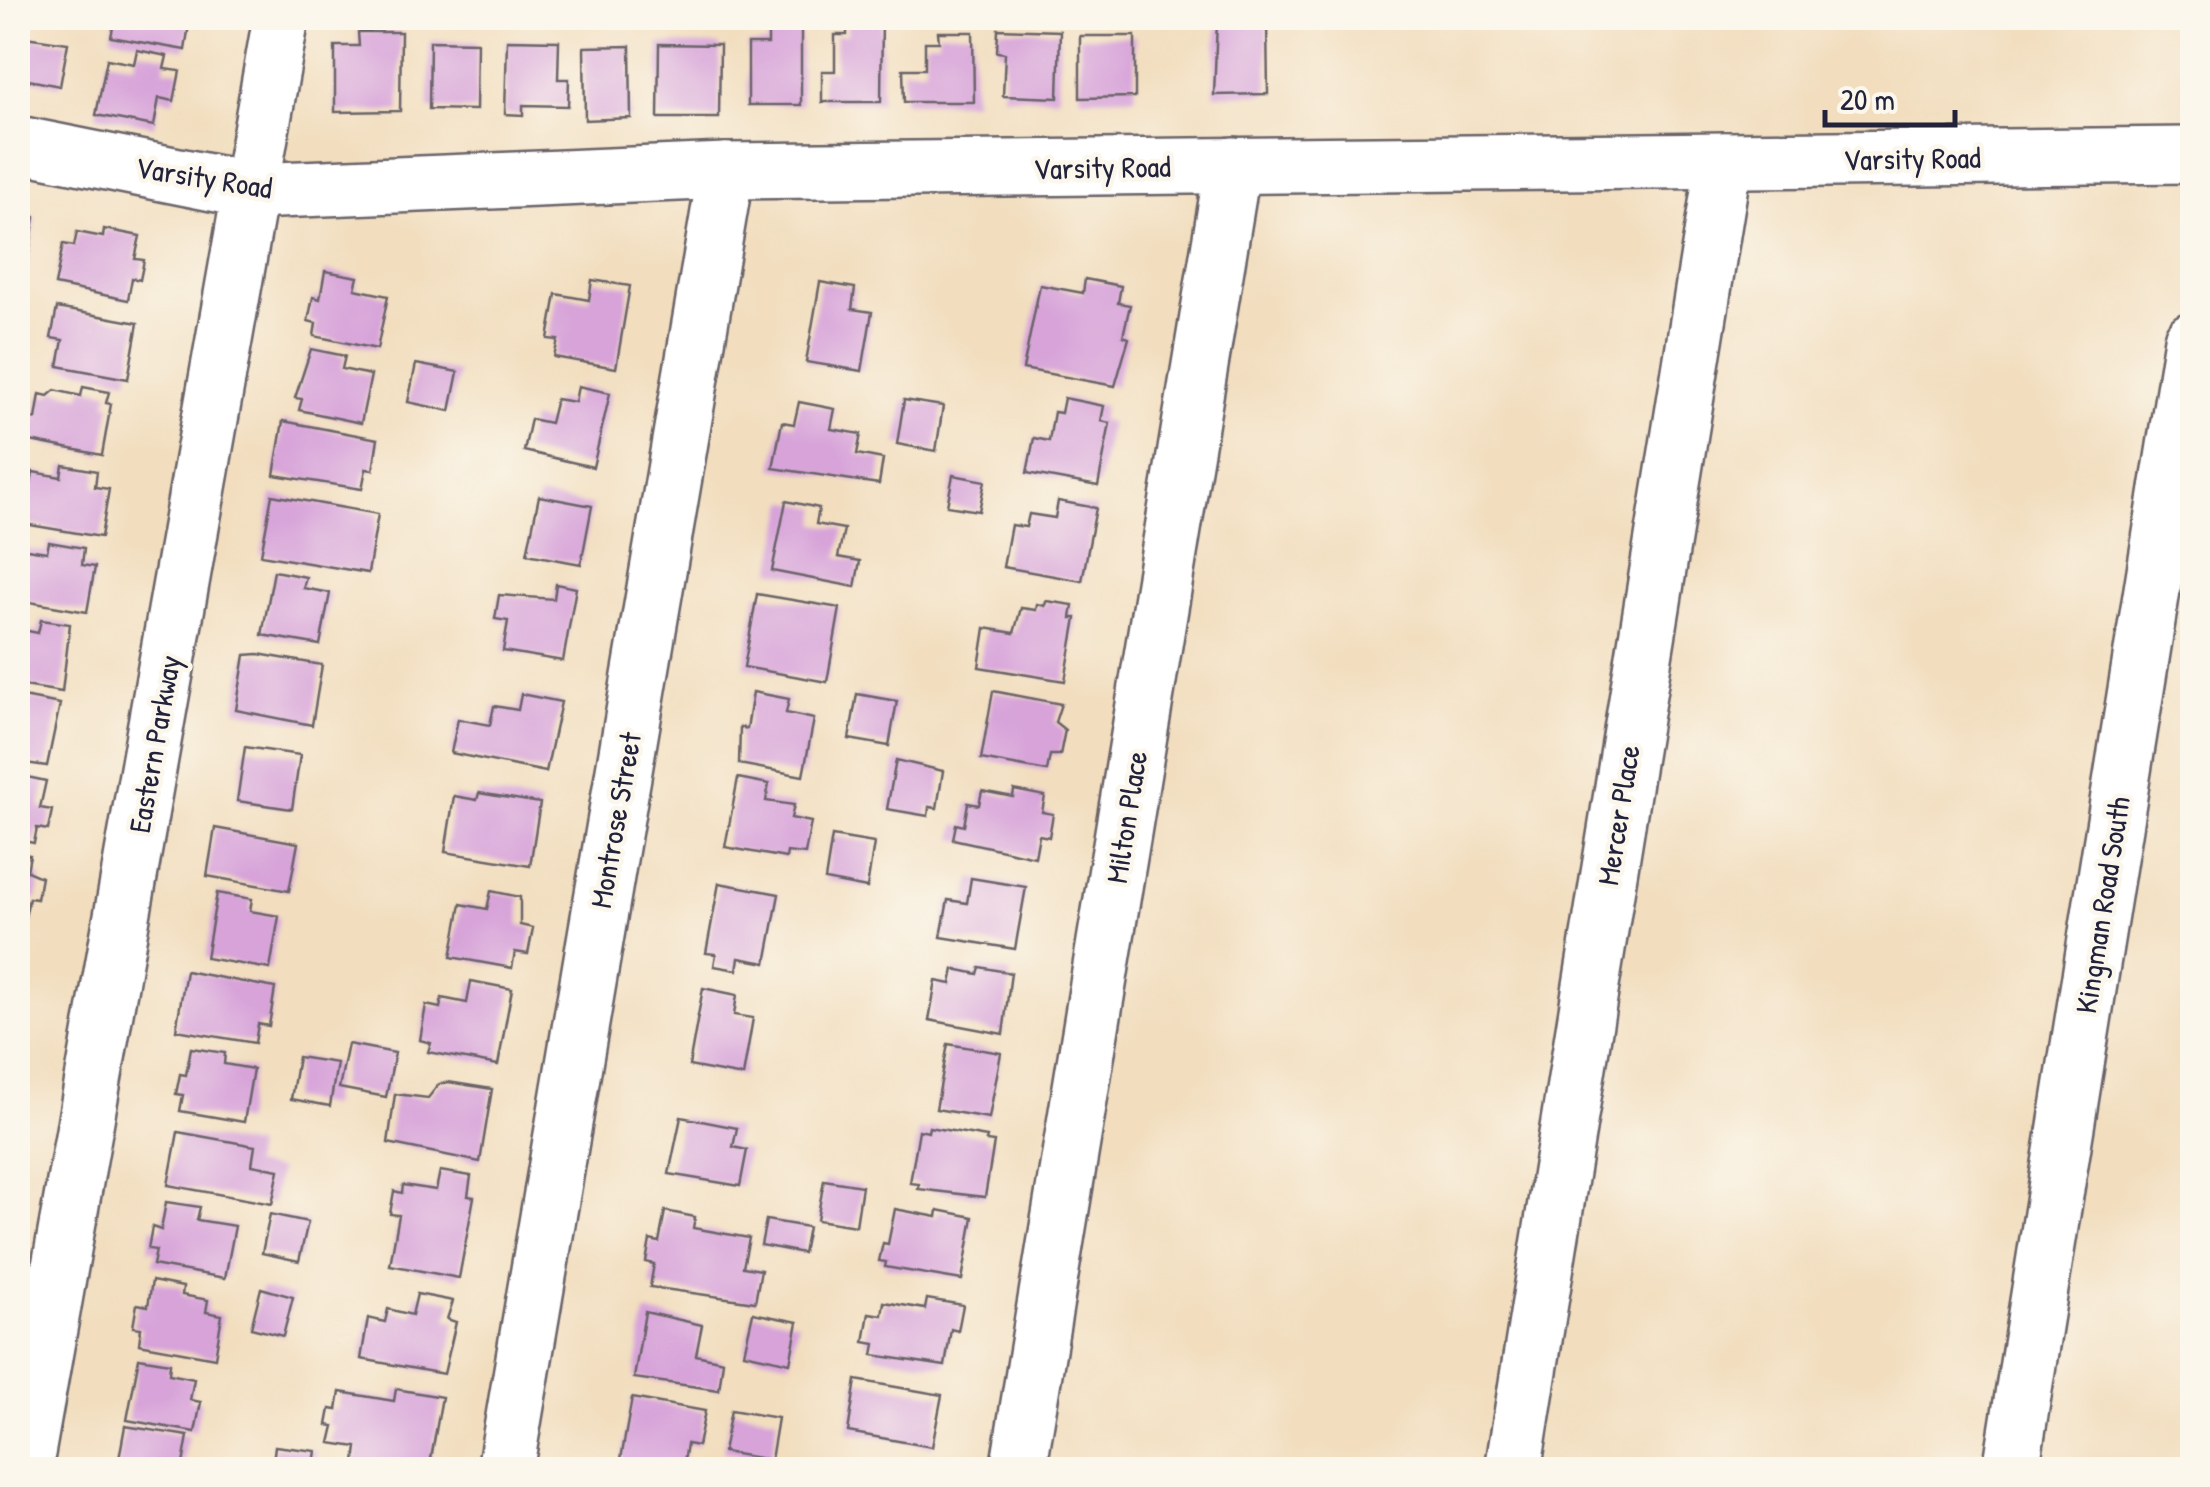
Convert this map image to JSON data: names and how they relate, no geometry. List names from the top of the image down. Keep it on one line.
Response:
{"streets":{"street":["Varsity Road","Eastern Parkway","Mercer Place","Milton Place","Montrose Street","Kingman Road South"]},"crossings":[["Varsity Road","Eastern Parkway"],["Varsity Road","Mercer Place"],["Varsity Road","Milton Place"],["Varsity Road","Montrose Street"]],"scale_bar":"20 m"}
